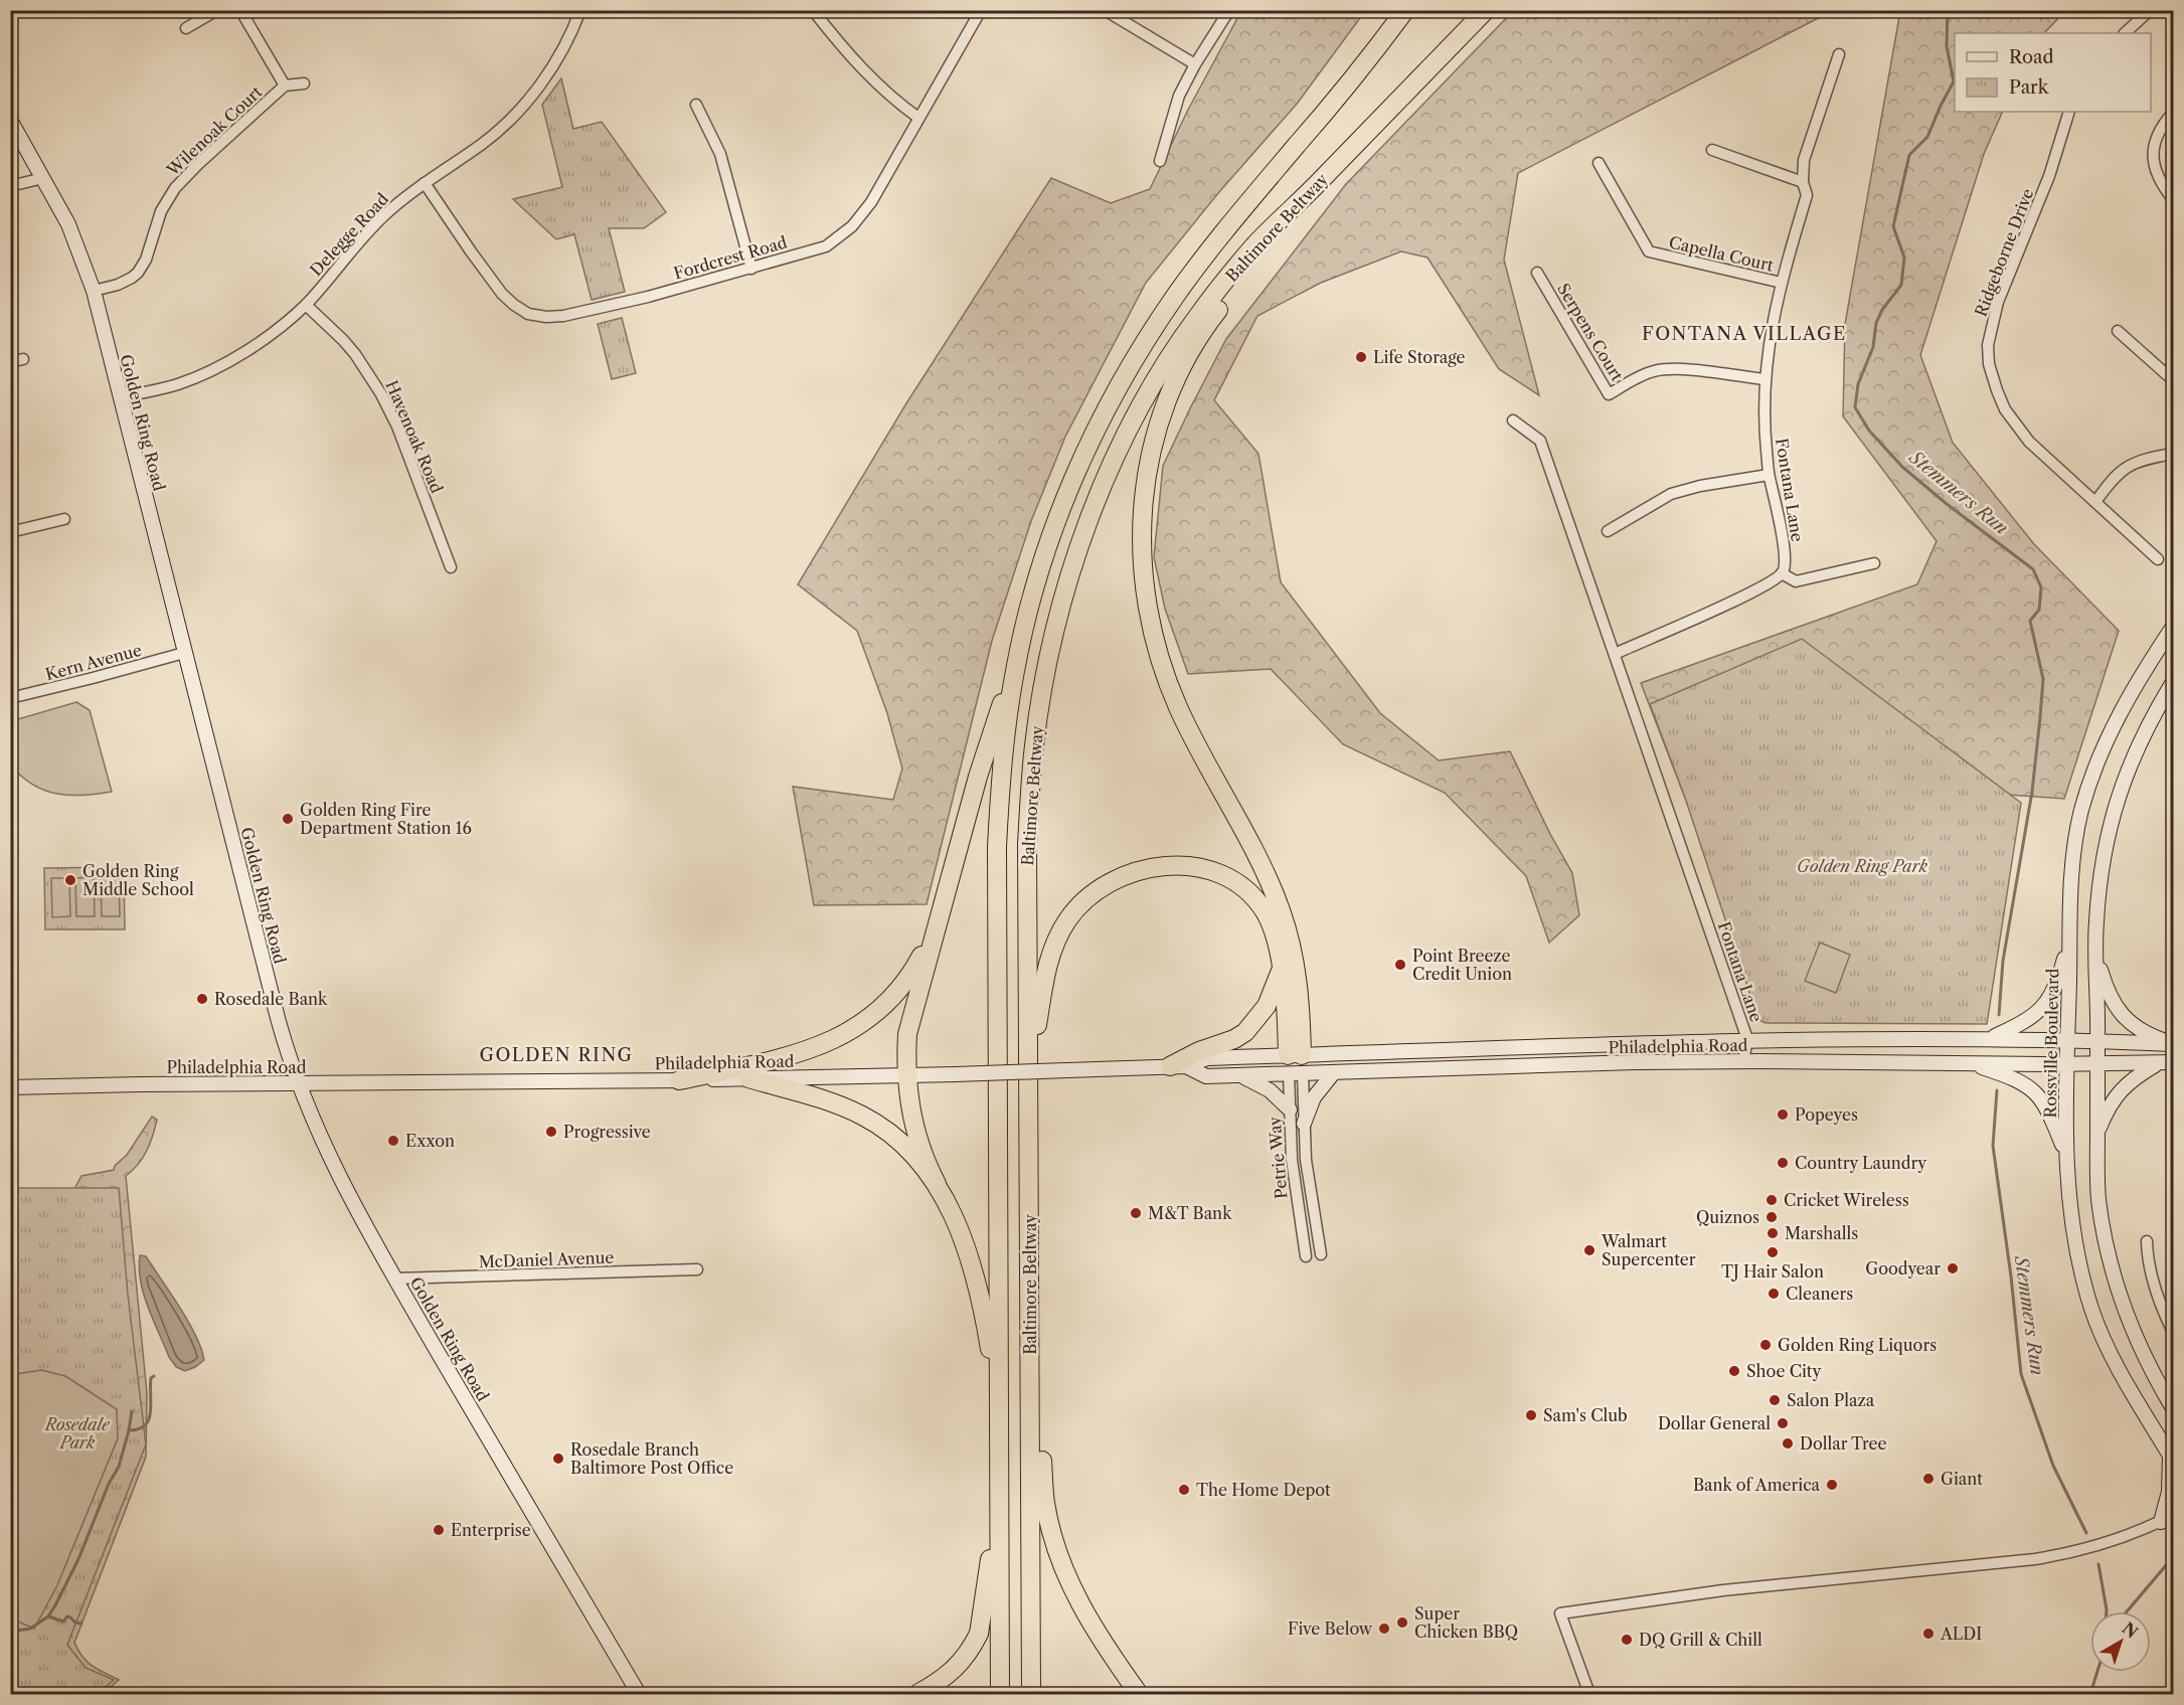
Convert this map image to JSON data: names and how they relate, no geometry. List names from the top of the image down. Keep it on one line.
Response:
{"streets":{"highway":["Baltimore Beltway"],"main road":["Golden Ring Road","Rossville Boulevard","Philadelphia Road"],"street":["Wilenoak Court","Delegge Road","Ridgeborne Drive","Capella Court","Fordcrest Road","Serpens Court","Havenoak Road","Fontana Lane","Kern Avenue","Petrie Way","McDaniel Avenue"]},"crossings":[["Wilenoak Court","Golden Ring Road"],["Delegge Road","Fordcrest Road"],["Delegge Road","Golden Ring Road"],["Delegge Road","Havenoak Road"],["Capella Court","Fontana Lane"],["Serpens Court","Fontana Lane"],["Golden Ring Road","Kern Avenue"],["Golden Ring Road","Philadelphia Road"],["Golden Ring Road","McDaniel Avenue"],["Fontana Lane","Philadelphia Road"],["Rossville Boulevard","Philadelphia Road"],["Philadelphia Road","Petrie Way"]],"districts":["FONTANA VILLAGE","GOLDEN RING"],"water":["Stemmers Run"],"parks":["Golden Ring Park","Rosedale Park"],"places":["Life Storage","Golden Ring Fire Department Station 16","Golden Ring Middle School","Point Breeze Credit Union","Rosedale Bank","Popeyes","Progressive","Exxon","Country Laundry","Cricket Wireless","M&T Bank","Quiznos","Marshalls","Walmart Supercenter","TJ Hair Salon","Goodyear","Cleaners","Golden Ring Liquors","Shoe City","Salon Plaza","Sam's Club","Dollar General","Dollar Tree","Rosedale Branch Baltimore Post Office","Giant","Bank of America","The Home Depot","Enterprise","Super Chicken BBQ","Five Below","ALDI","DQ Grill & Chill"],"legend":["Road","Park"],"north":"top right"}
